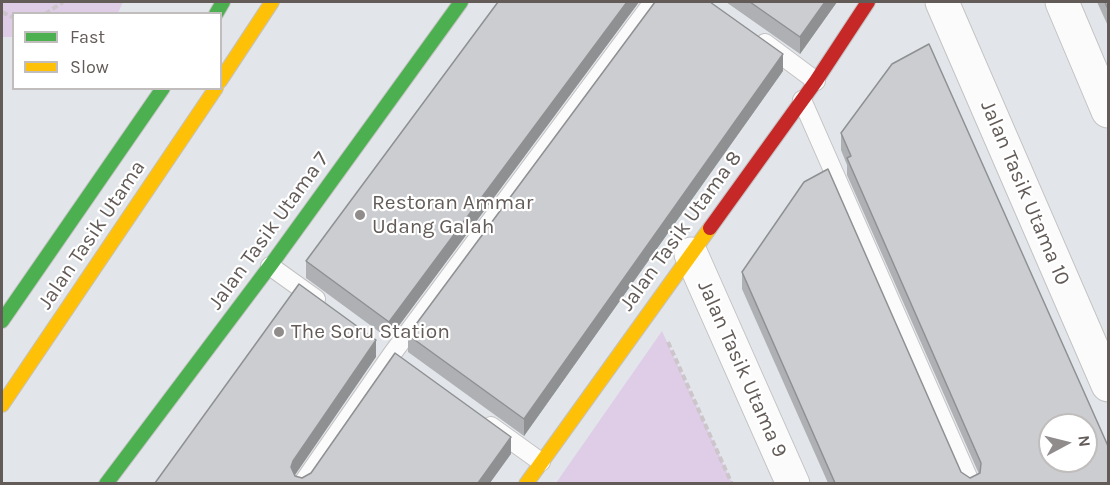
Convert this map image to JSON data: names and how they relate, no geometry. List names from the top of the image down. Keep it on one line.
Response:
{"streets":{"street":["Jalan Tasik Utama 10","Jalan Tasik Utama 7","Jalan Tasik Utama 8","Jalan Tasik Utama","Jalan Tasik Utama 9"]},"crossings":[["Jalan Tasik Utama 8","Jalan Tasik Utama 9"]],"places":["Restoran Ammar Udang Galah","The Soru Station"],"legend":["Fast","Slow"],"north":"right"}
